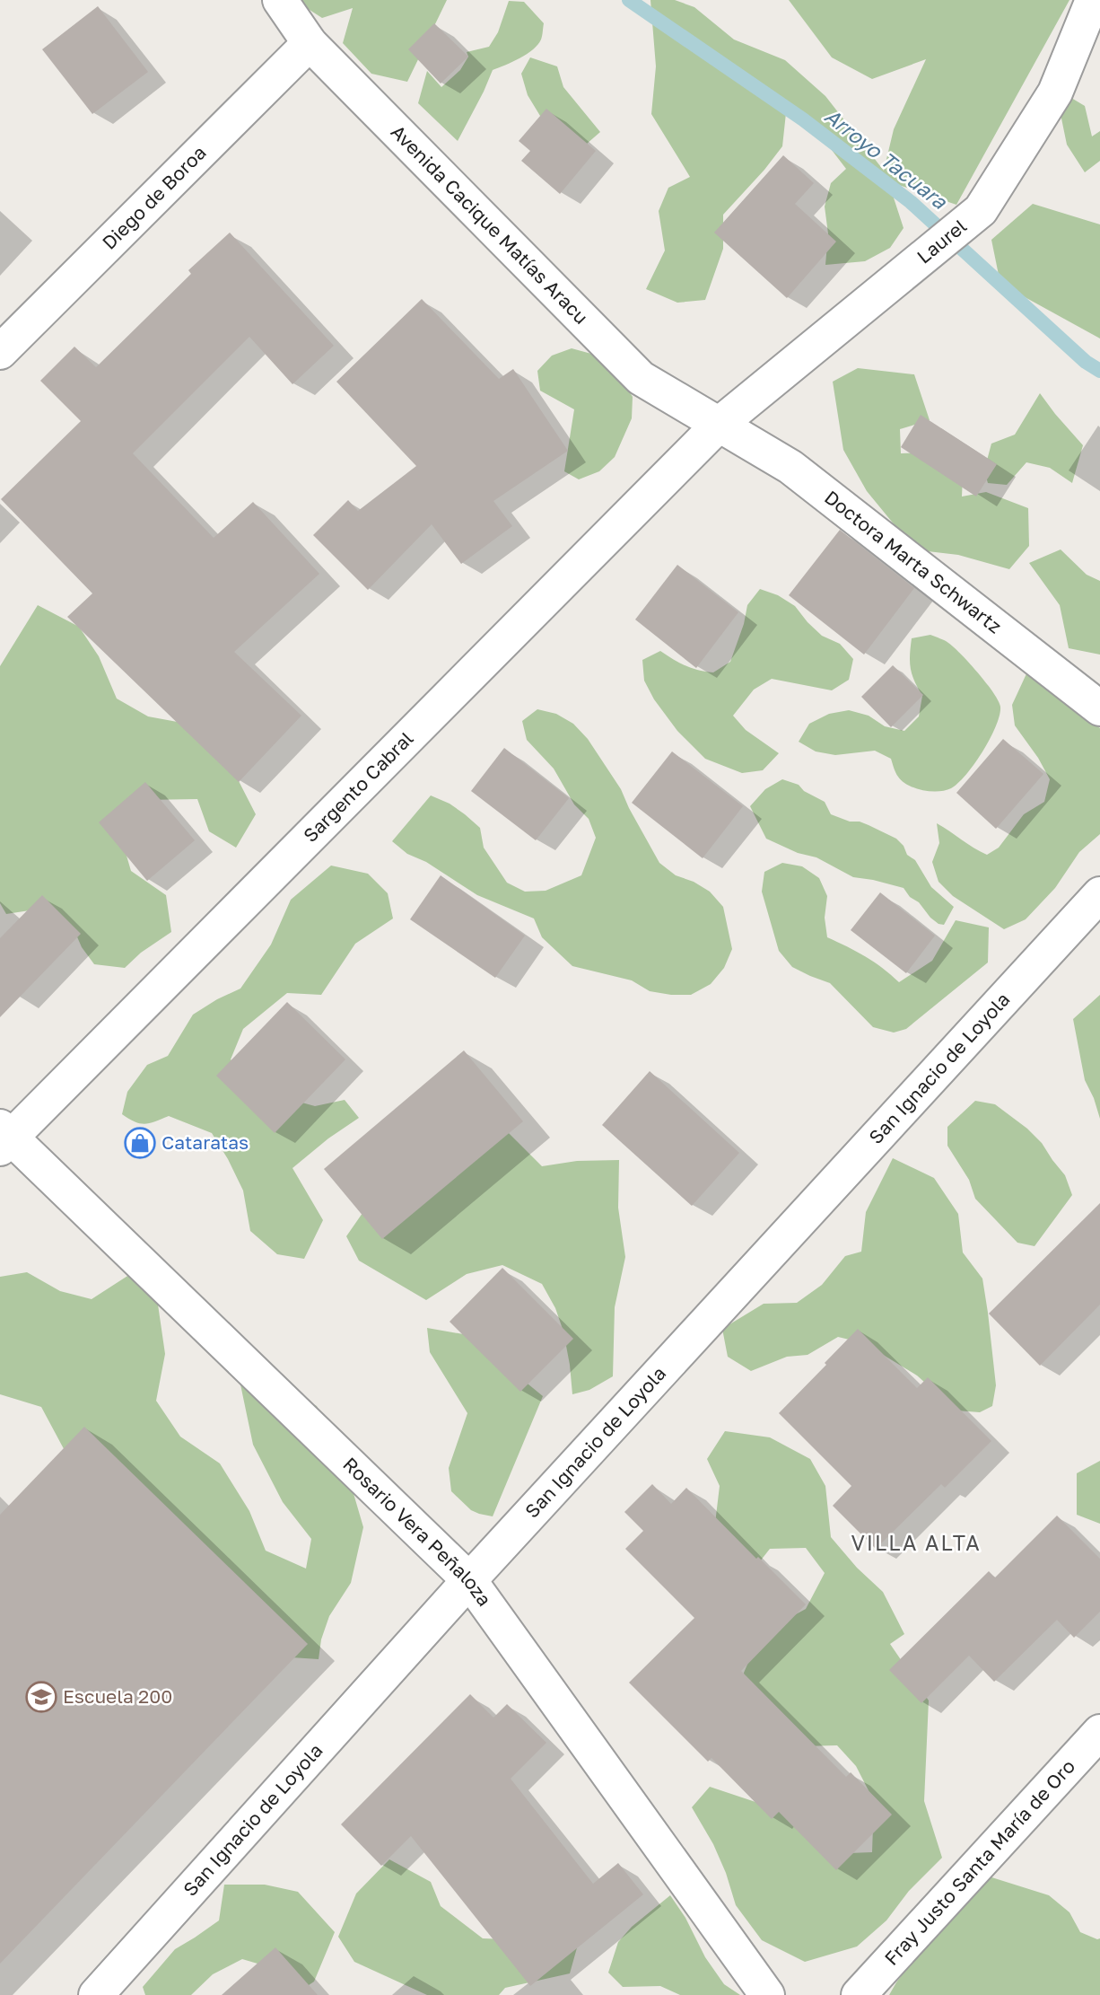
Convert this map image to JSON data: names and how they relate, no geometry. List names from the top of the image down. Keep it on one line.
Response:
{"streets":{"street":["Diego de Boroa","Avenida Cacique Matías Aracu","Laurel","Doctora Marta Schwartz","Sargento Cabral","San Ignacio de Loyola","Rosario Vera Peñaloza","Fray Justo Santa María de Oro"]},"crossings":[["Diego de Boroa","Avenida Cacique Matías Aracu"],["Avenida Cacique Matías Aracu","Laurel"],["Avenida Cacique Matías Aracu","Doctora Marta Schwartz"],["Avenida Cacique Matías Aracu","Sargento Cabral"],["Laurel","Doctora Marta Schwartz"],["Laurel","Sargento Cabral"],["Doctora Marta Schwartz","Sargento Cabral"],["Sargento Cabral","Rosario Vera Peñaloza"],["San Ignacio de Loyola","Rosario Vera Peñaloza"]],"districts":["VILLA ALTA"],"water":["Arroyo Tacuara"],"places":{"shop":["Cataratas"],"school or university":["Escuela 200"]}}
